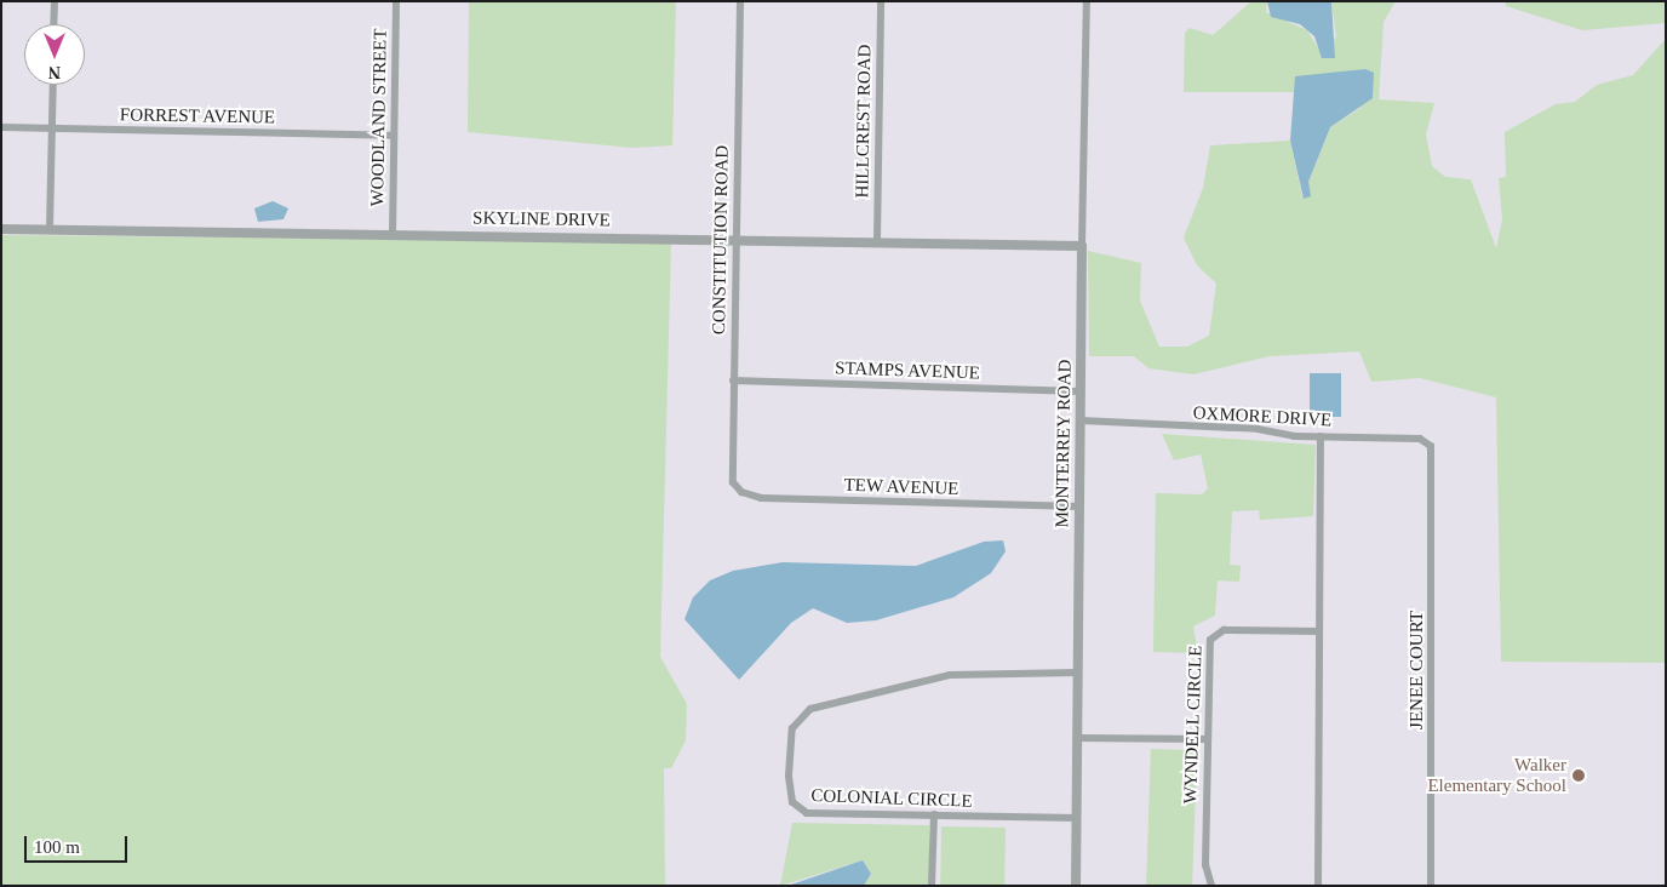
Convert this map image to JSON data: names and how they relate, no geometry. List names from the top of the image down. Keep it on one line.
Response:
{"streets":{"street":["FORREST AVENUE","WOODLAND STREET","HILLCREST ROAD","SKYLINE DRIVE","CONSTITUTION ROAD","STAMPS AVENUE","OXMORE DRIVE","MONTERREY ROAD","TEW AVENUE","JENEE COURT","WYNDELL CIRCLE","COLONIAL CIRCLE"]},"crossings":[["FORREST AVENUE","WOODLAND STREET"],["WOODLAND STREET","SKYLINE DRIVE"],["HILLCREST ROAD","SKYLINE DRIVE"],["SKYLINE DRIVE","CONSTITUTION ROAD"],["SKYLINE DRIVE","MONTERREY ROAD"],["CONSTITUTION ROAD","STAMPS AVENUE"],["CONSTITUTION ROAD","TEW AVENUE"],["STAMPS AVENUE","MONTERREY ROAD"],["OXMORE DRIVE","MONTERREY ROAD"],["OXMORE DRIVE","JENEE COURT"],["MONTERREY ROAD","TEW AVENUE"],["MONTERREY ROAD","COLONIAL CIRCLE"]],"places":["Walker Elementary School"],"scale_bar":"100 m","north":"bottom"}
